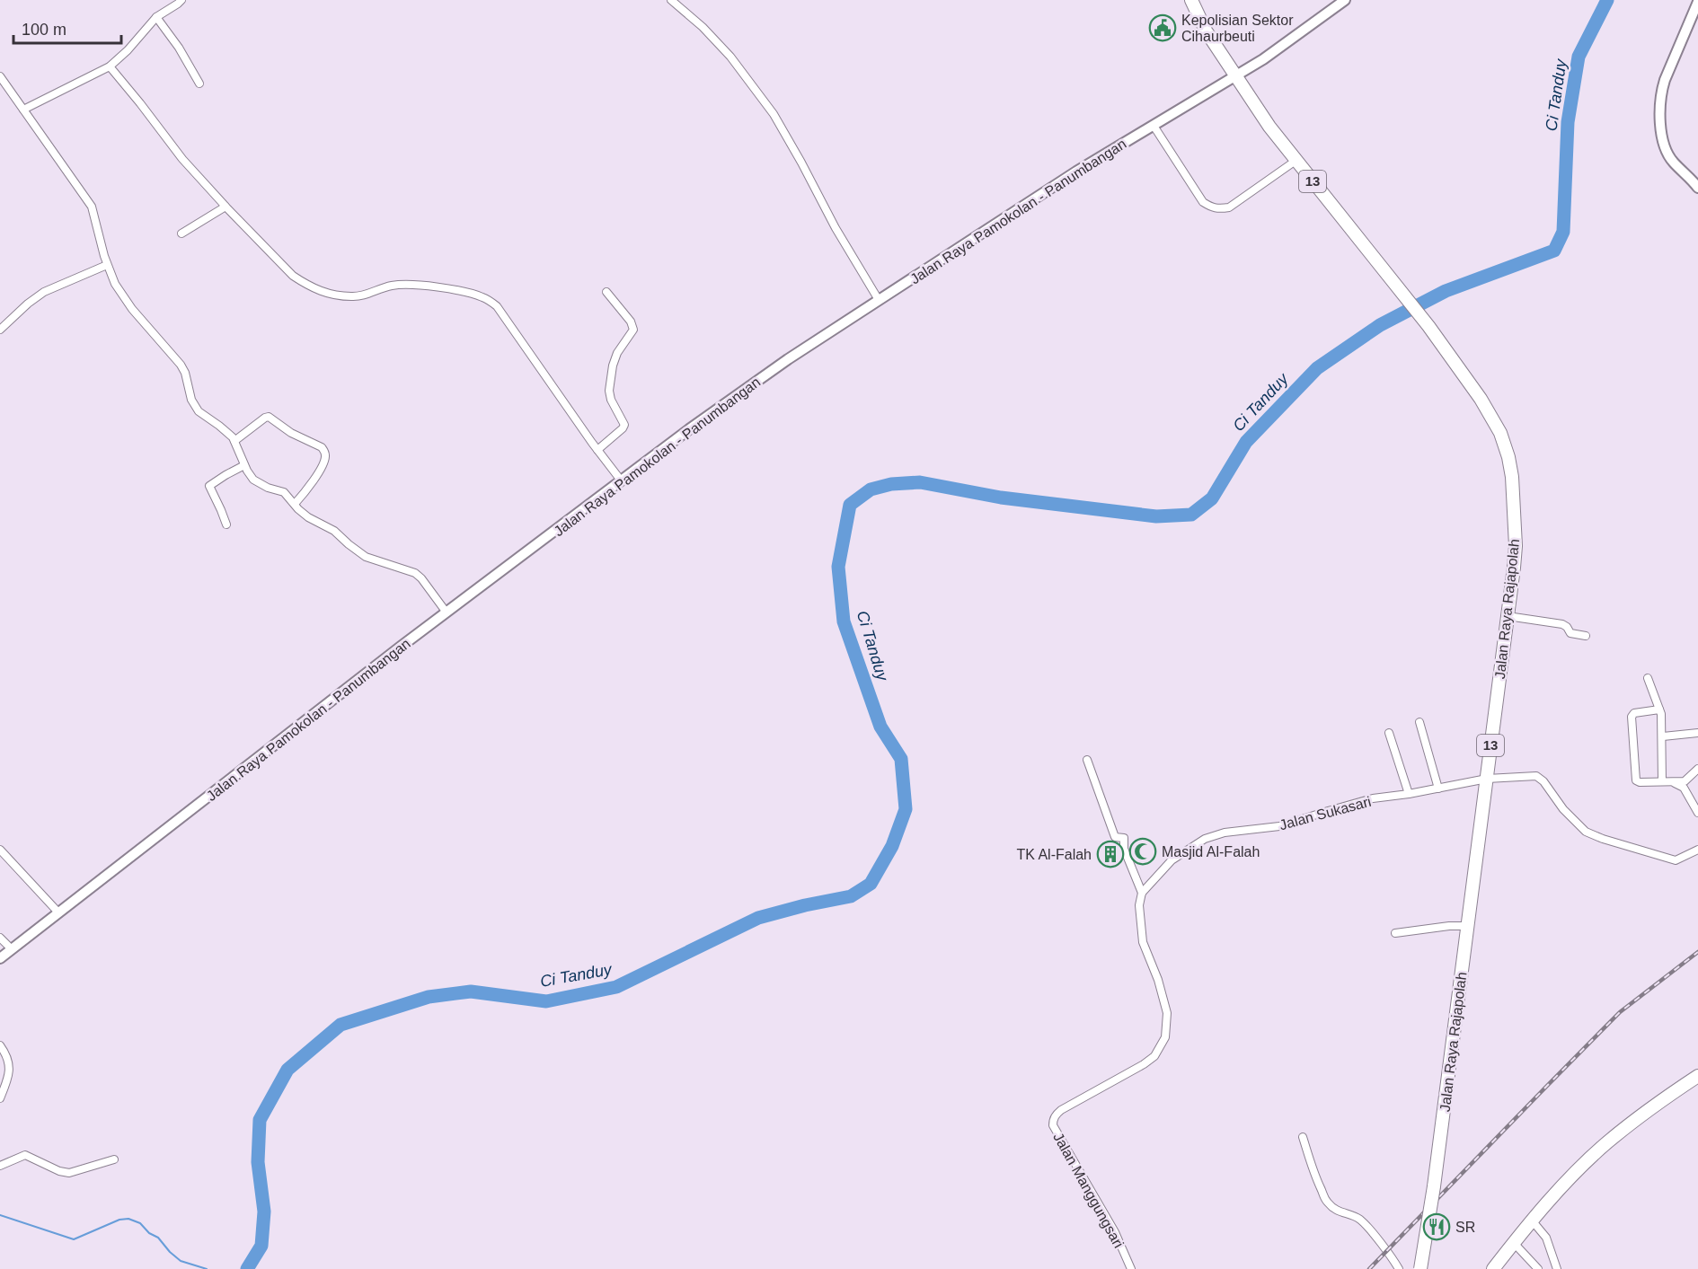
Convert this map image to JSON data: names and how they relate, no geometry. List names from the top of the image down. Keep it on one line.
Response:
{"streets":{"highway":["13","Jalan Raya Rajapolah"],"main road":["Jalan Raya Pamokolan - Panumbangan"],"street":["Jalan Sukasari","Jalan Manggungsari"]},"crossings":[["Jalan Raya Pamokolan - Panumbangan","Jalan Raya Rajapolah"],["Jalan Raya Rajapolah","Jalan Sukasari"],["Jalan Sukasari","Jalan Manggungsari"]],"water":["Ci Tanduy"],"places":{"public building":["Kepolisian Sektor Cihaurbeuti"],"mosque":["Masjid Al-Falah"],"building":["TK Al-Falah"],"restaurant":["SR"]},"scale_bar":"100 m"}
